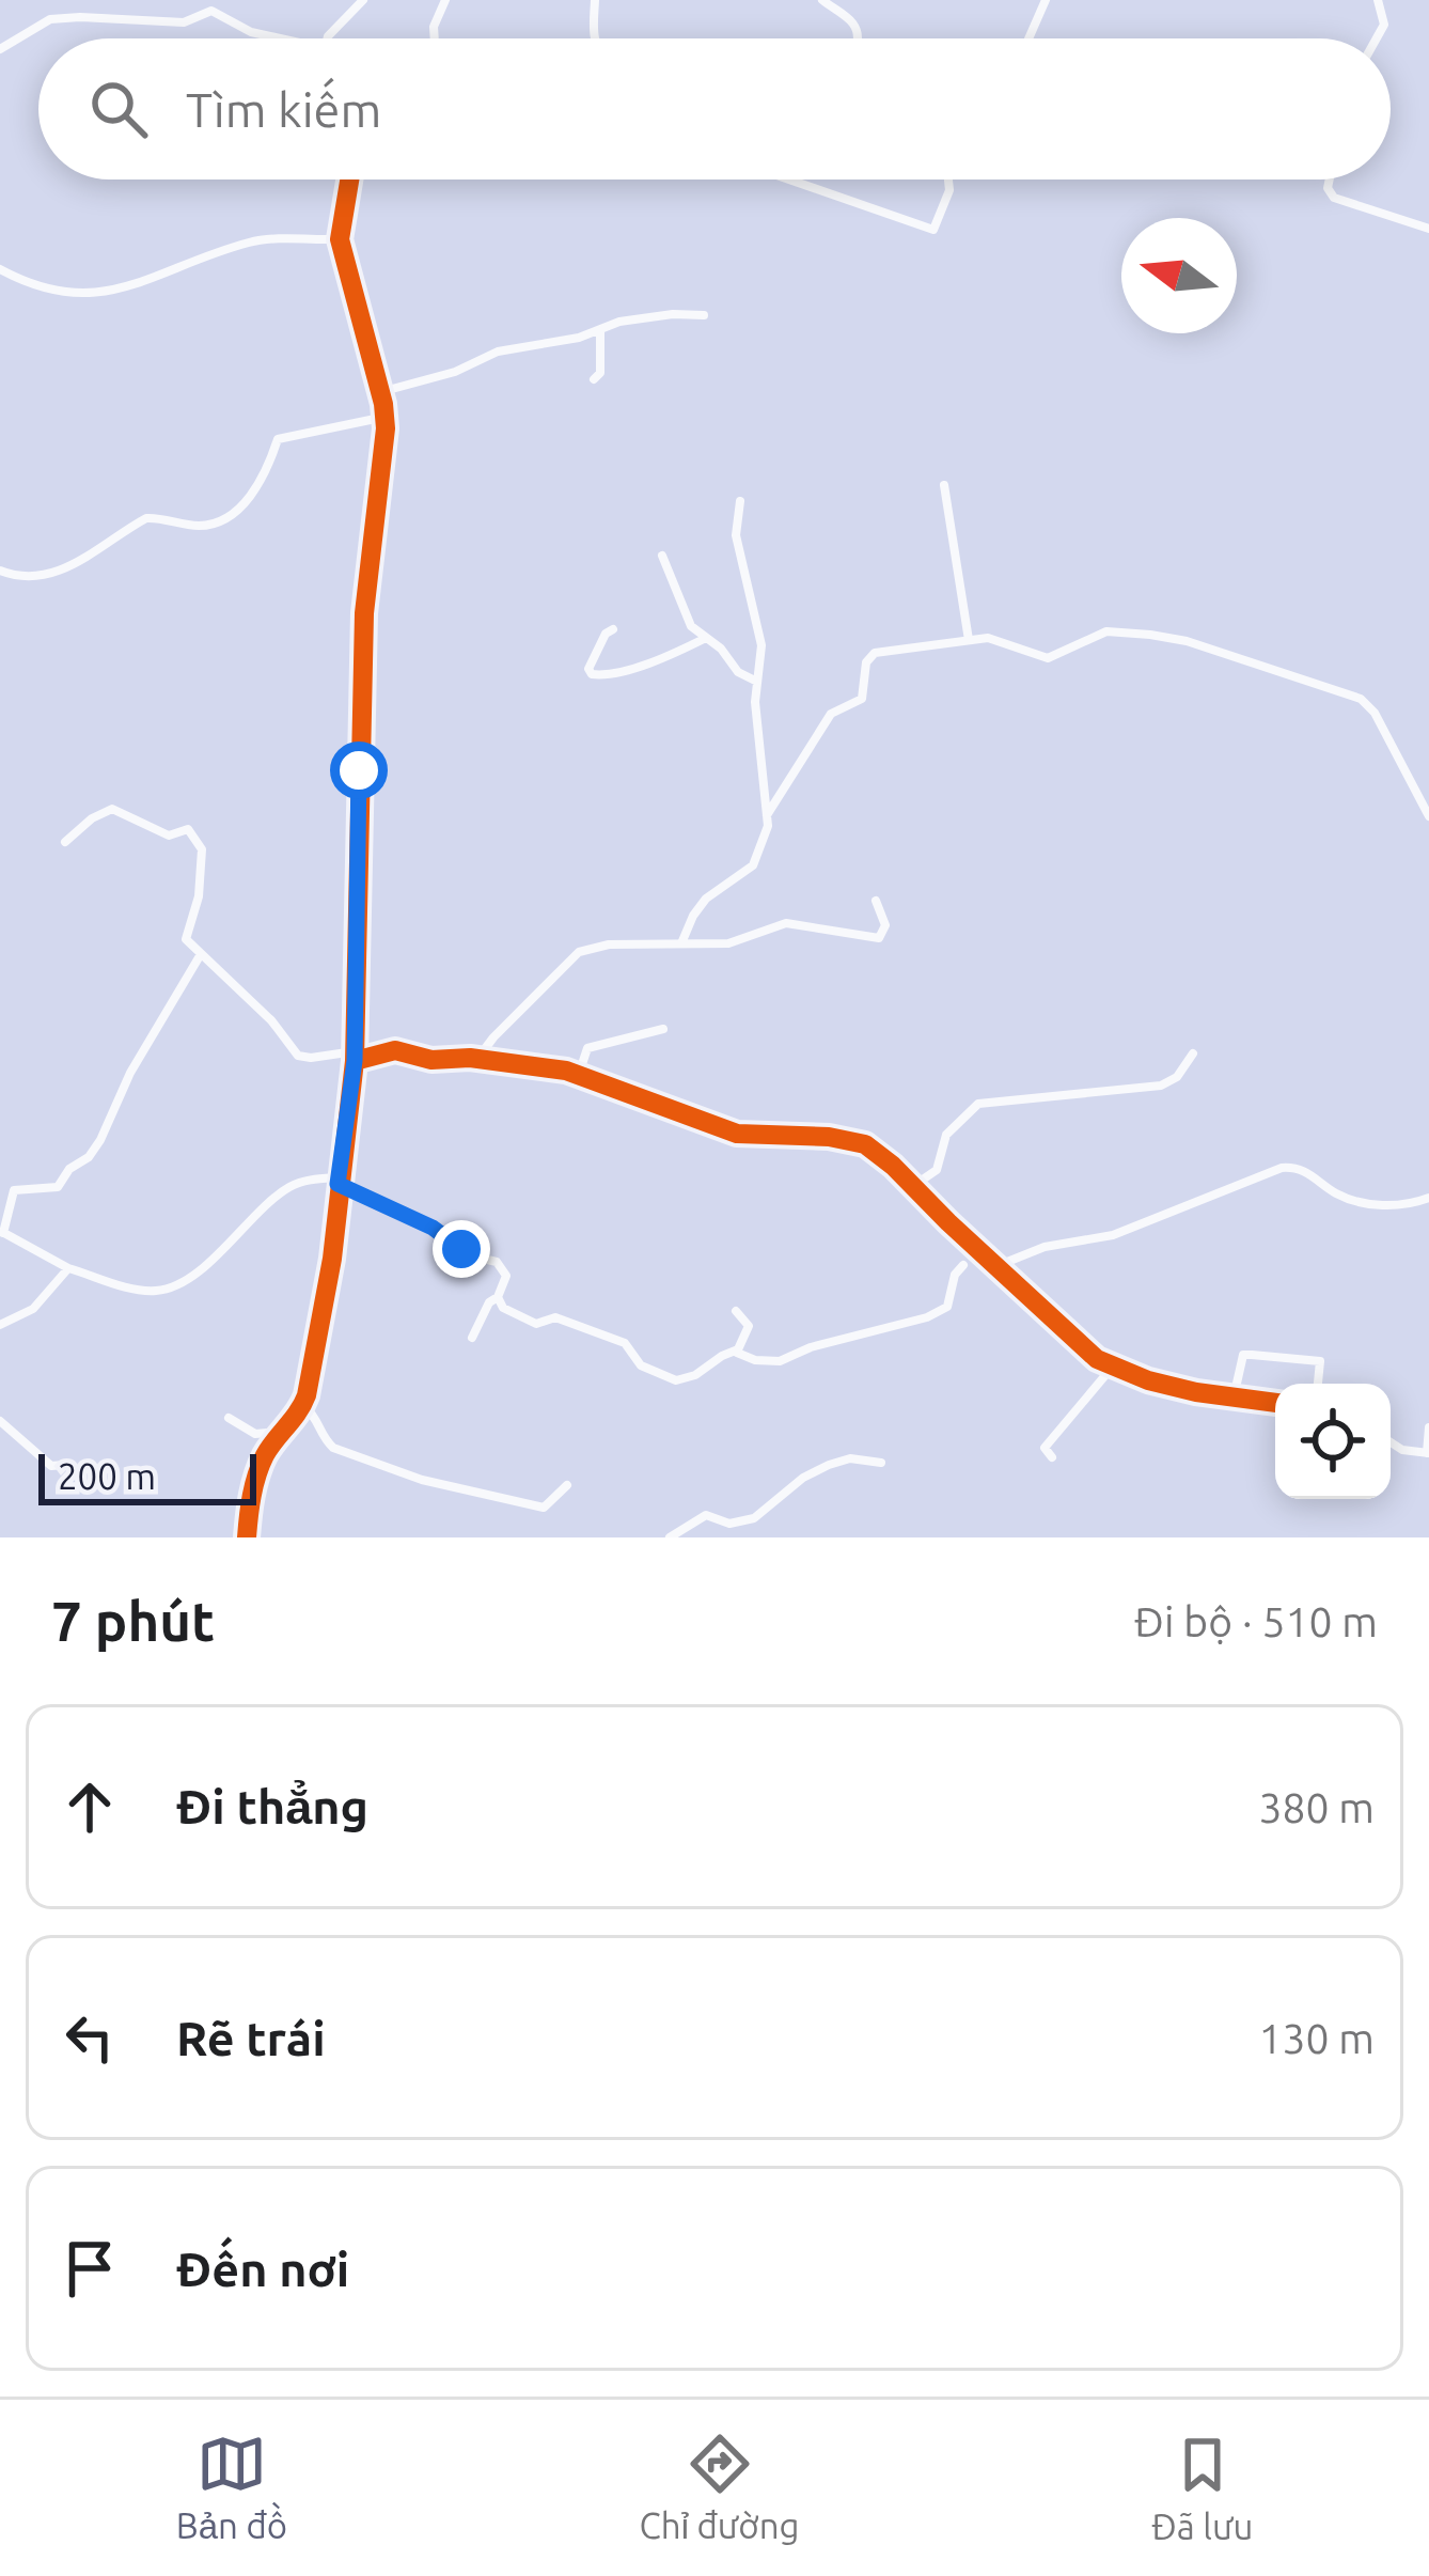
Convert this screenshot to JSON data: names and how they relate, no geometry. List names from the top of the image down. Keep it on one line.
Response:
{"scale_bar":"200 m","north":"left","page":{"search":"Tìm kiếm","scale":"200 m","heading":["7 phút","Đi bộ · 510 m"],"list":[["Đi thẳng","380 m"],["Rẽ trái","130 m"],"Đến nơi"],"nav":["Bản đồ","Chỉ đường","Đã lưu"]}}
